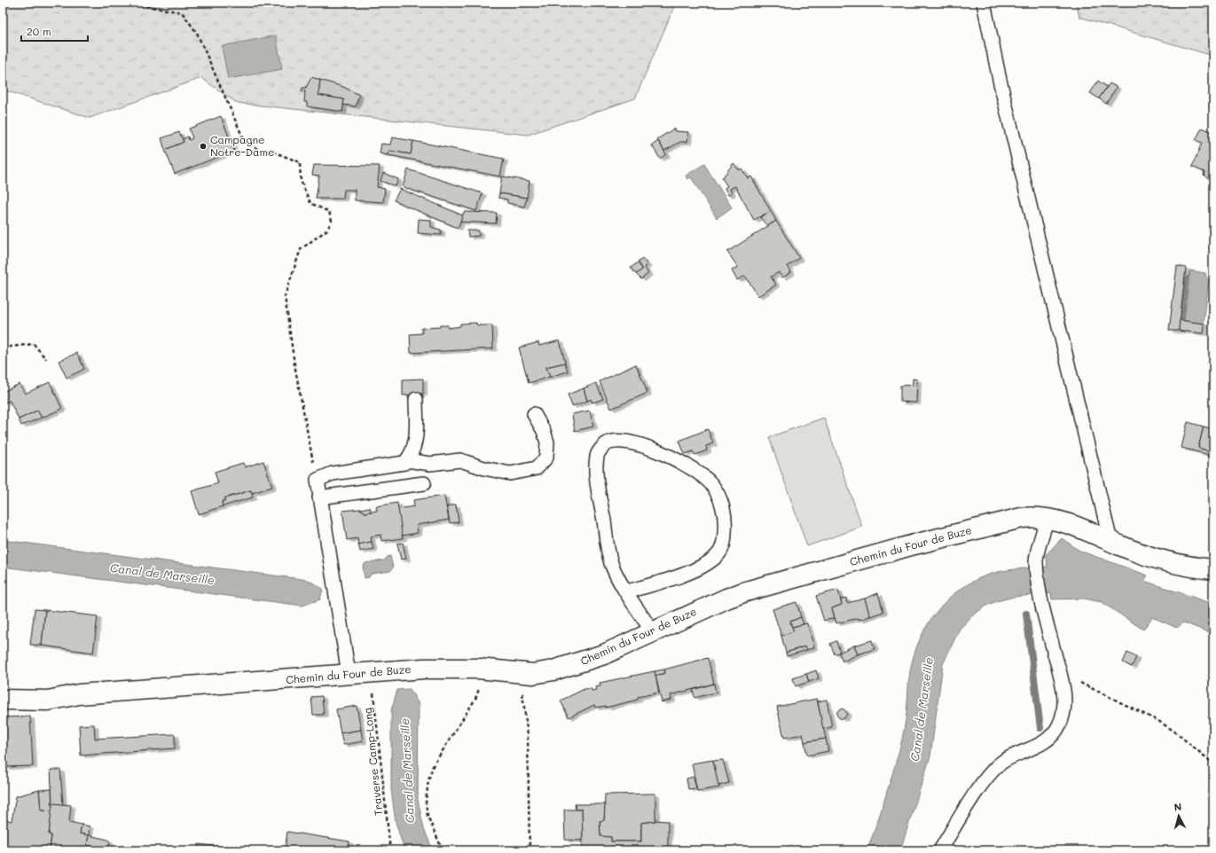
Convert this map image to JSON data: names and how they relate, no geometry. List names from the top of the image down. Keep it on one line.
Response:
{"streets":{"street":["Chemin du Four de Buze"],"path":["Traverse Camp-Long"]},"crossings":[["Chemin du Four de Buze","Traverse Camp-Long"]],"water":["Canal de Marseille"],"places":["Campagne Notre-Dame"],"scale_bar":"20 m","north":"top"}
